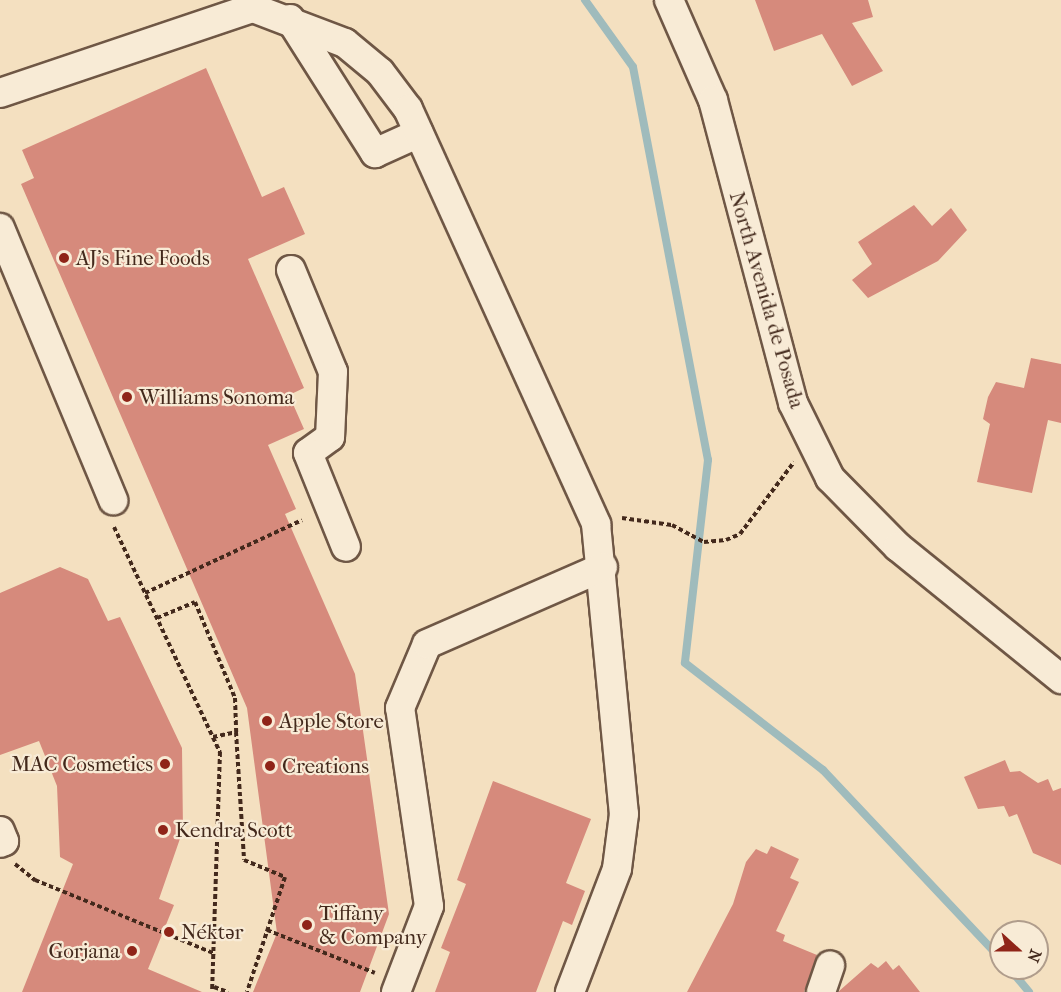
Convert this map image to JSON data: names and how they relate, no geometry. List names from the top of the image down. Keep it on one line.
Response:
{"streets":{"street":["North Avenida de Posada"]},"places":["AJ's Fine Foods","Williams Sonoma","Apple Store","MAC Cosmetics","Creations","Kendra Scott","Tiffany & Company","Néktər","Gorjana"],"north":"right"}
